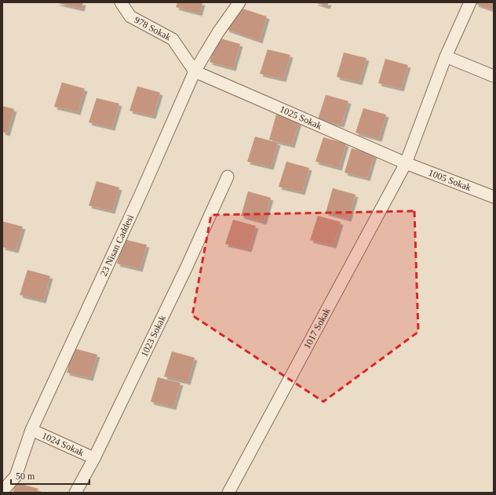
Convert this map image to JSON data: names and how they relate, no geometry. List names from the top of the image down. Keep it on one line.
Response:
{"streets":{"street":["978 Sokak","1025 Sokak","1005 Sokak","23 Nisan Caddesi","1017 Sokak","1023 Sokak","1024 Sokak"]},"crossings":[["978 Sokak","1025 Sokak"],["978 Sokak","23 Nisan Caddesi"],["1025 Sokak","1005 Sokak"],["1025 Sokak","23 Nisan Caddesi"],["1025 Sokak","1017 Sokak"],["1005 Sokak","1017 Sokak"],["23 Nisan Caddesi","1024 Sokak"],["1023 Sokak","1024 Sokak"]],"scale_bar":"50 m"}
